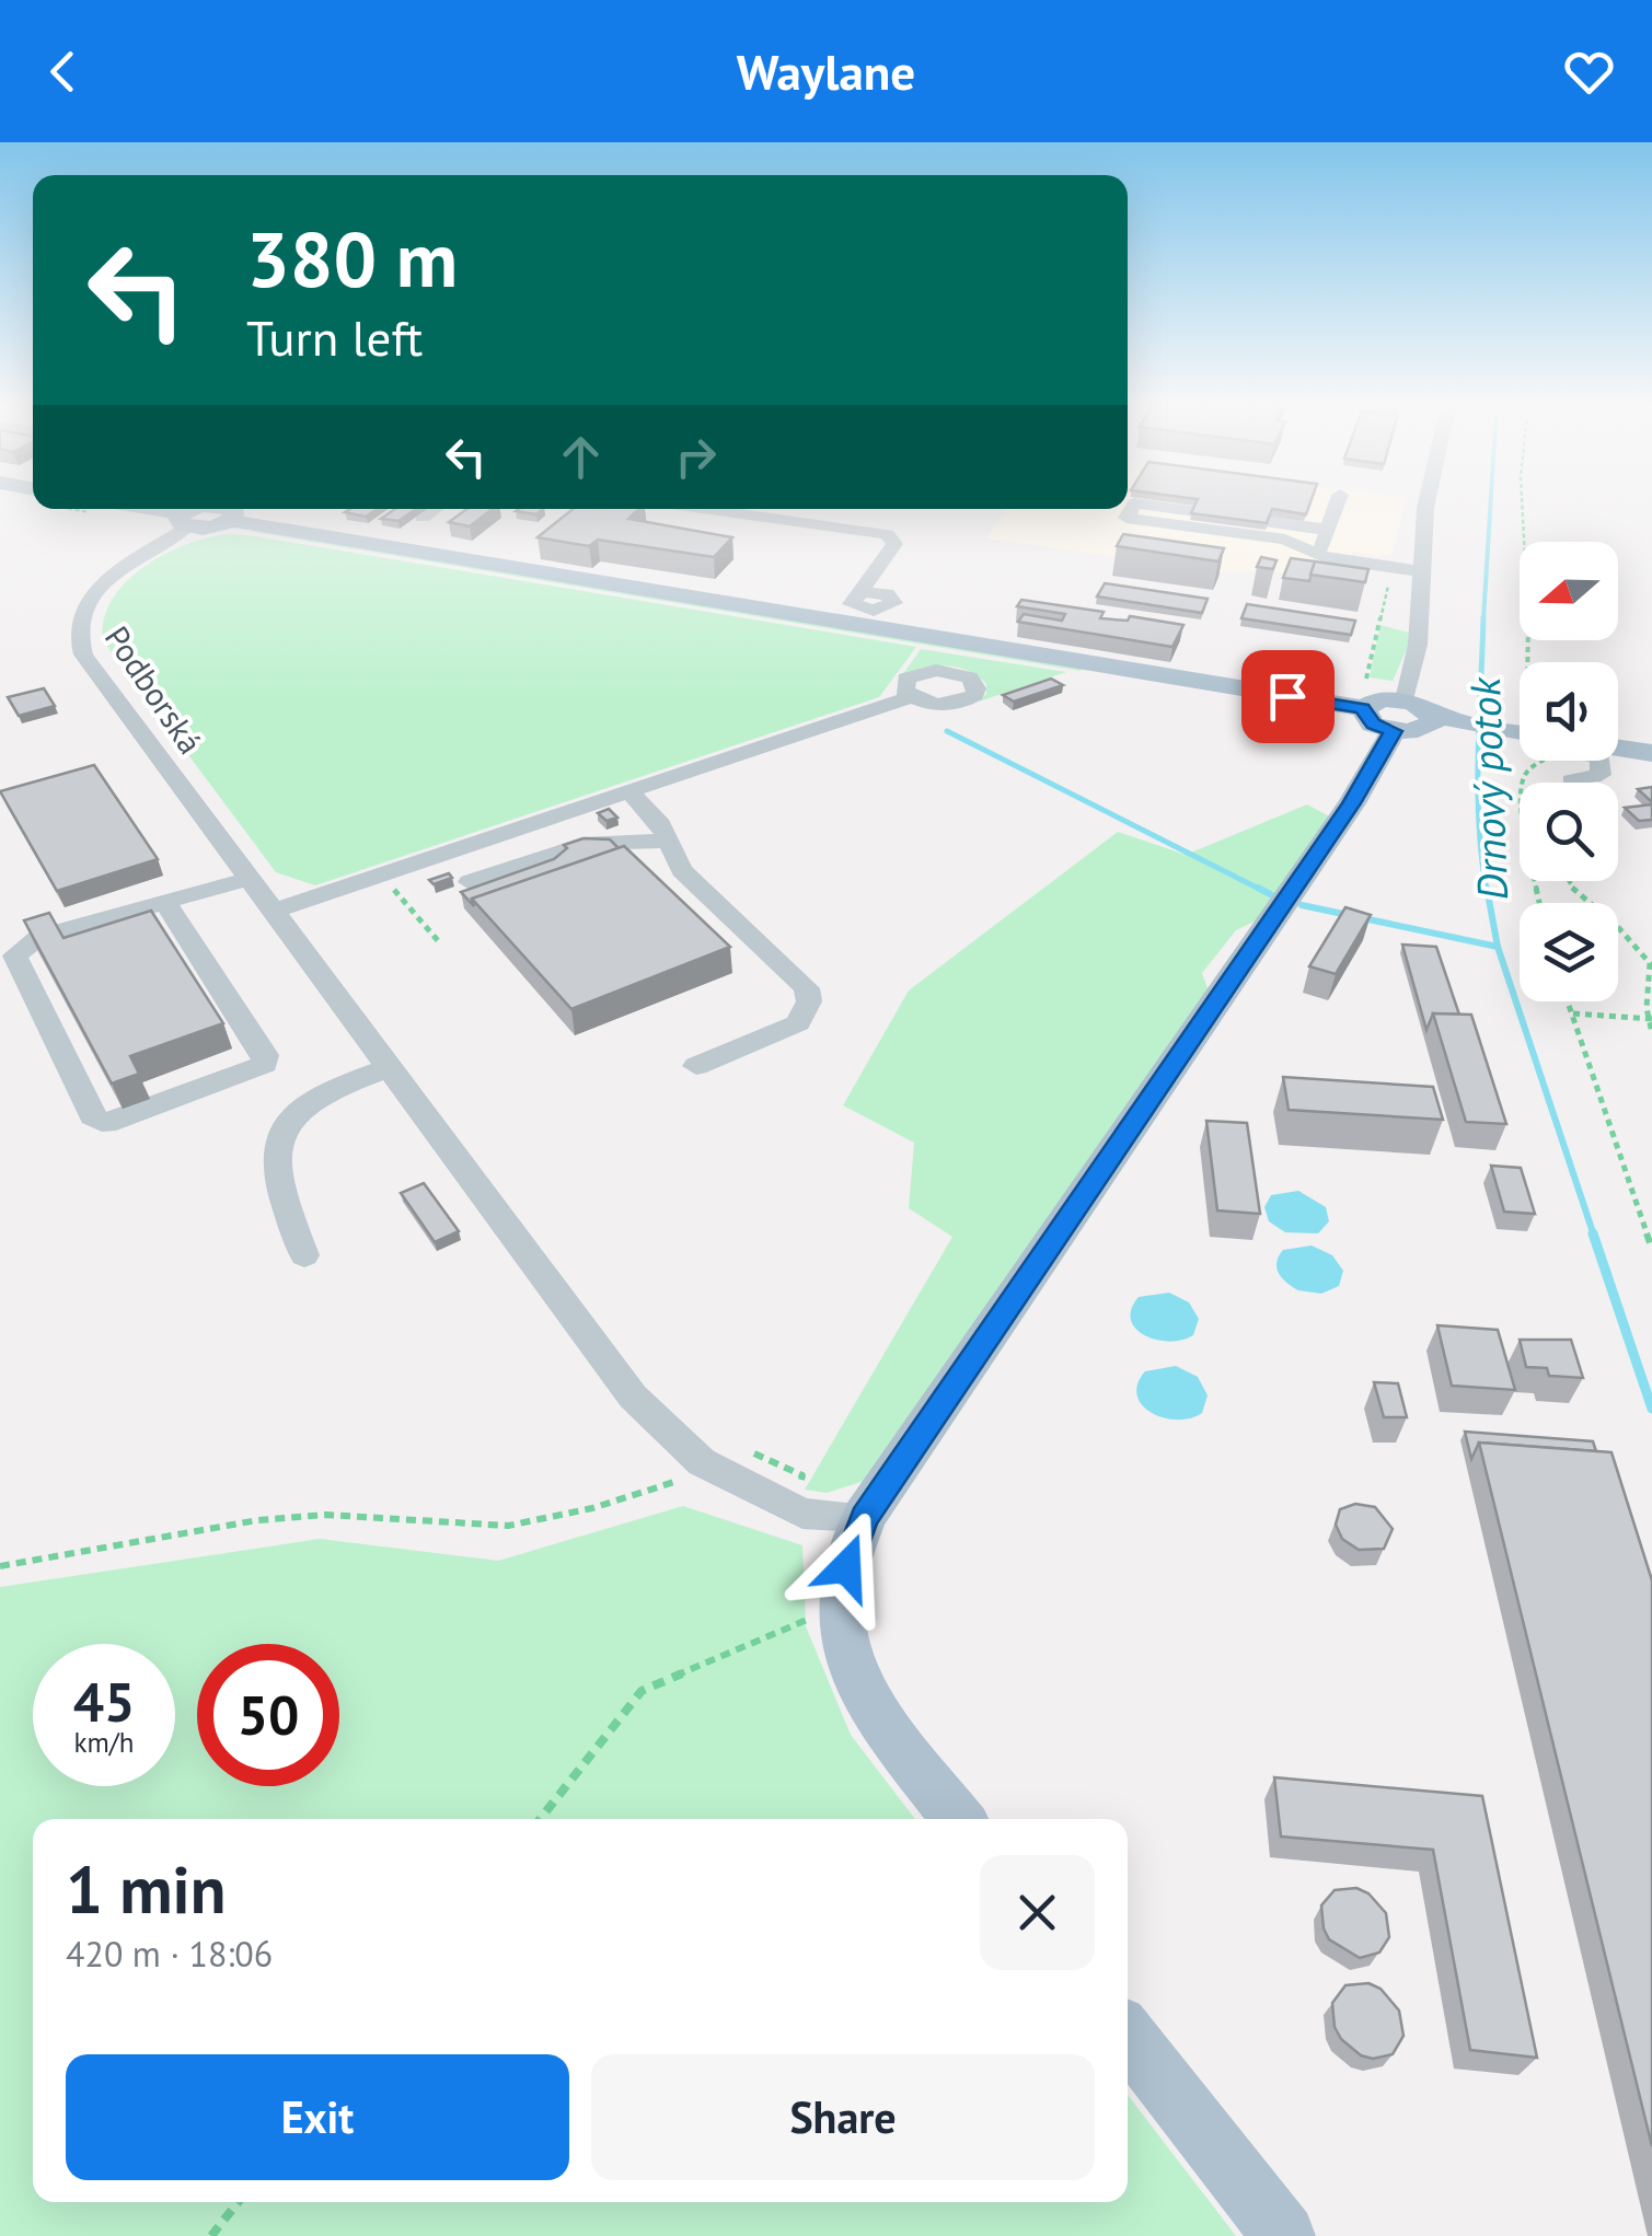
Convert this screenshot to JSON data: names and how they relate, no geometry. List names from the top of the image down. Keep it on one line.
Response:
{"streets":{"street":["Podborská"]},"water":["Drnový potok"],"north":"left","page":{"header":"Waylane","turn":["380 m","Turn left"],"speed":"45 km/h","limit":"50","heading":["1 min","420 m · 18:06"],"buttons":["Exit","Share"]}}
